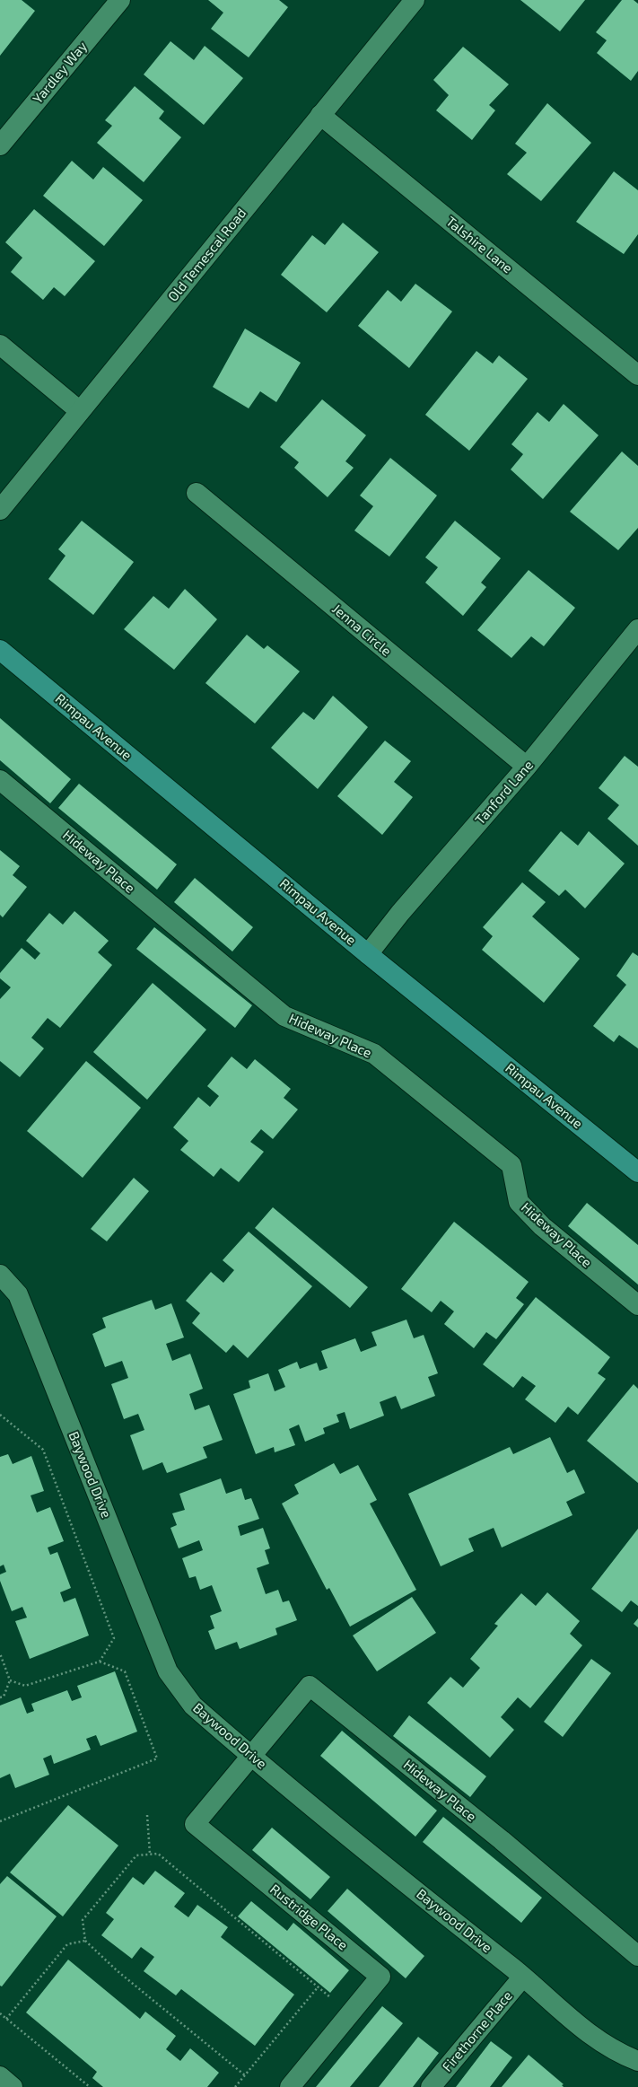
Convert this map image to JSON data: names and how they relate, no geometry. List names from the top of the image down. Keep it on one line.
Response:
{"streets":{"main road":["Rimpau Avenue"],"street":["Yardley Way","Talshire Lane","Old Temescal Road","Jenna Circle","Tanford Lane","Hideway Place","Baywood Drive","Rustridge Place","Firethorne Place"]},"crossings":[["Talshire Lane","Old Temescal Road"],["Jenna Circle","Tanford Lane"],["Rimpau Avenue","Tanford Lane"],["Hideway Place","Baywood Drive"],["Hideway Place","Rustridge Place"],["Baywood Drive","Rustridge Place"],["Baywood Drive","Firethorne Place"]]}
